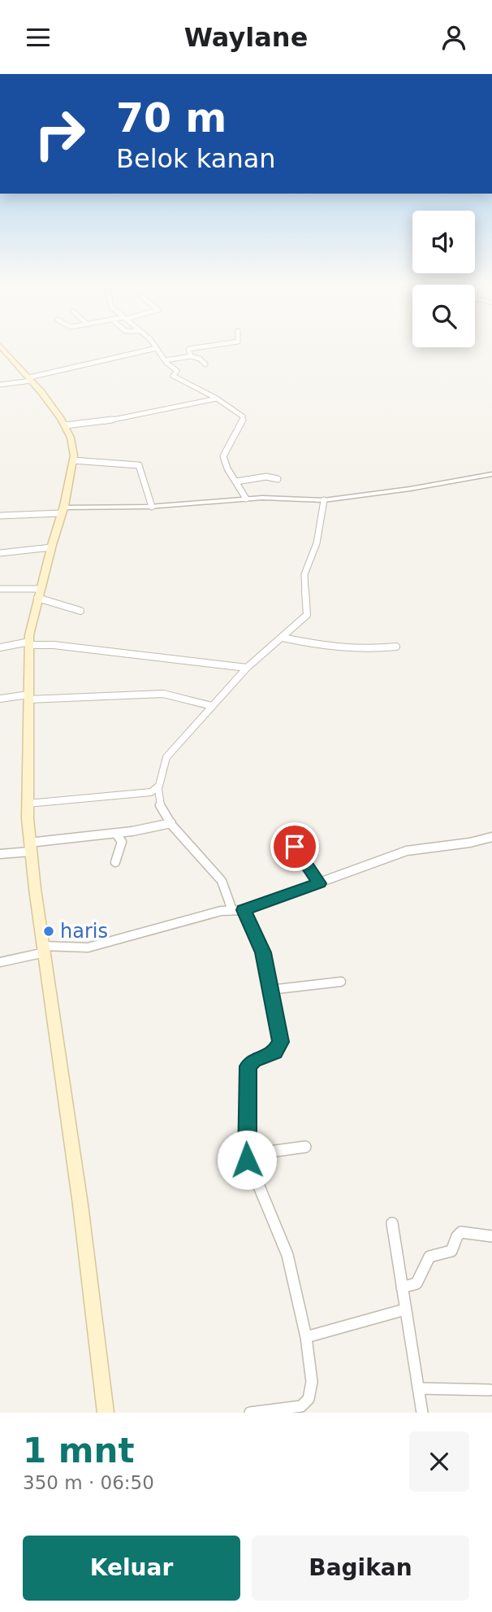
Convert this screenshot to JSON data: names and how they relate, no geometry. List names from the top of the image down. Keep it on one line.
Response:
{"places":["haris"],"page":{"header":"Waylane","turn":["70 m","Belok kanan"],"heading":["1 mnt","350 m · 06:50"],"buttons":["Keluar","Bagikan"]}}
